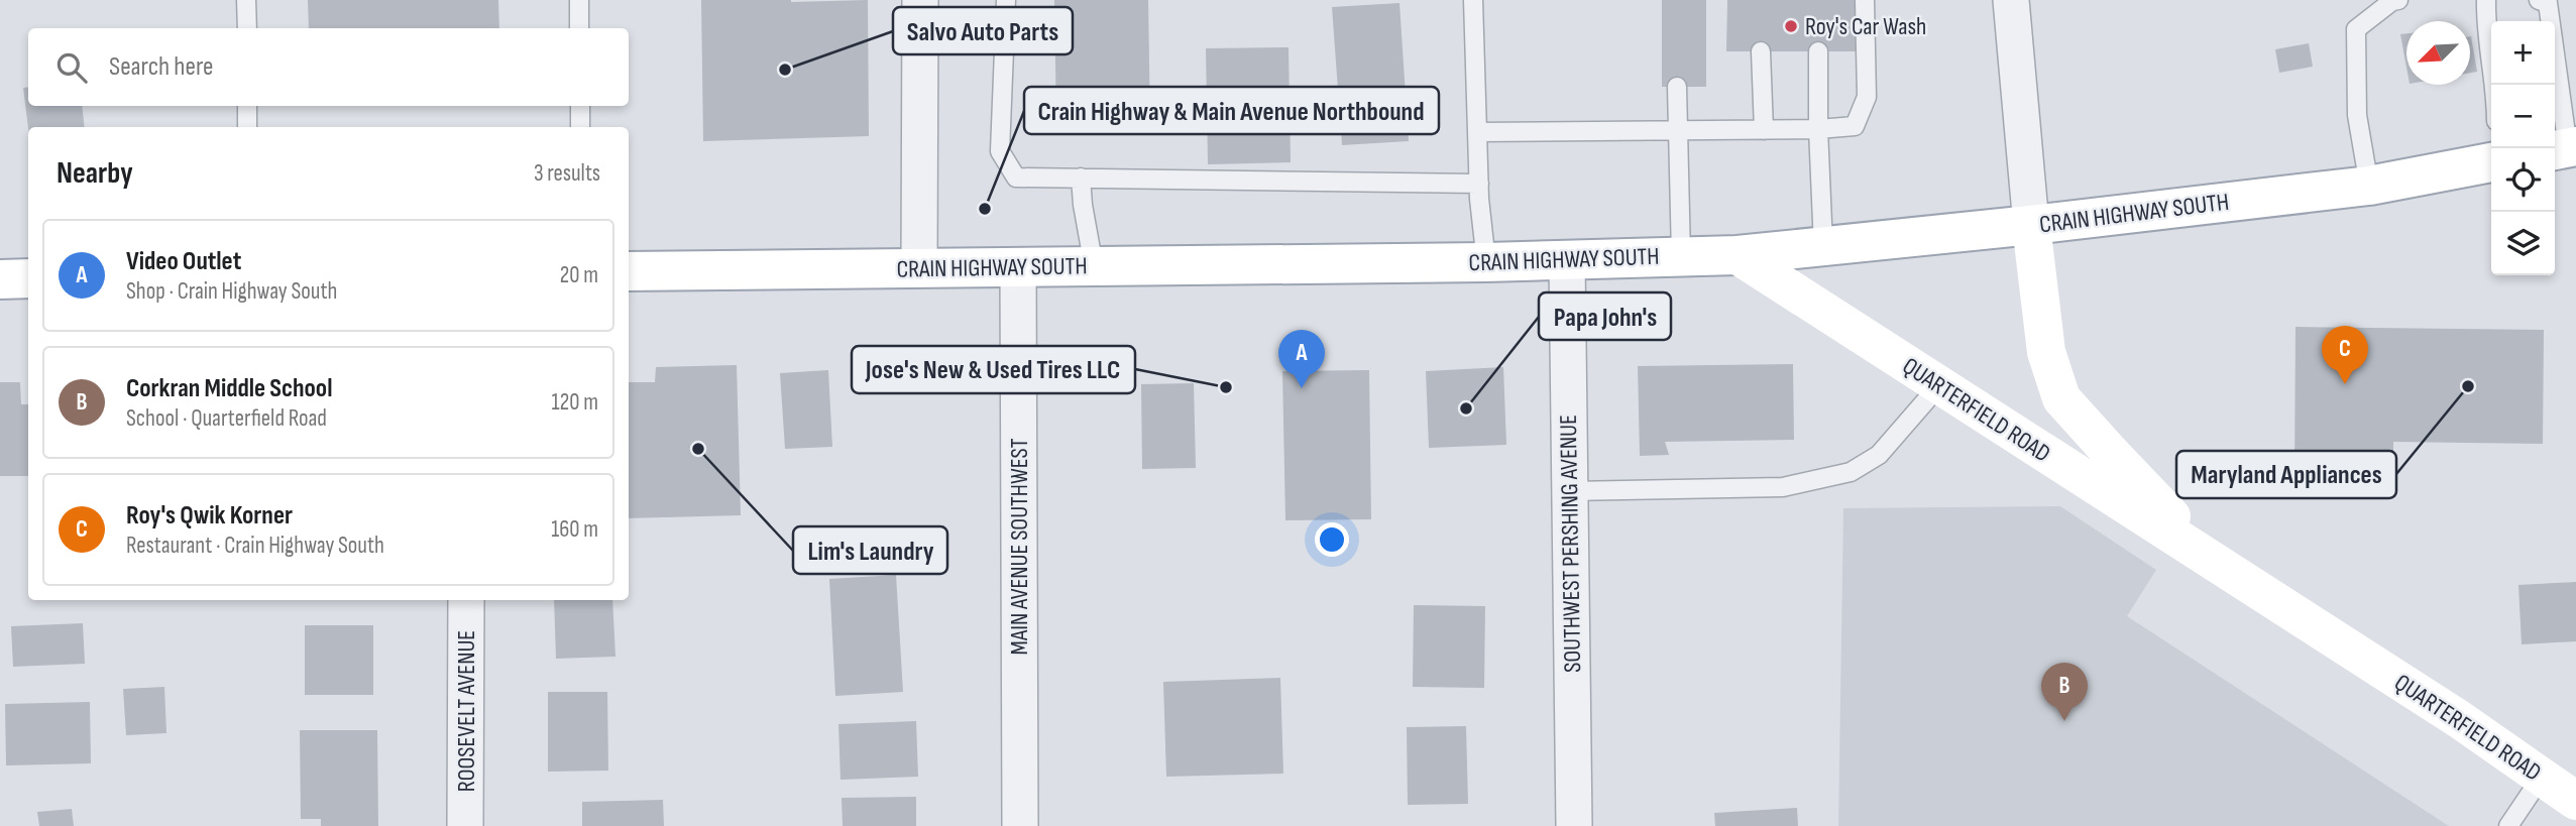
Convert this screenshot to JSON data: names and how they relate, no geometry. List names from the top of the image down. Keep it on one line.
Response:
{"streets":{"main road":["CRAIN HIGHWAY SOUTH","QUARTERFIELD ROAD"],"street":["SOUTHWEST PERSHING AVENUE","MAIN AVENUE SOUTHWEST","ROOSEVELT AVENUE"]},"crossings":[["CRAIN HIGHWAY SOUTH","QUARTERFIELD ROAD"],["CRAIN HIGHWAY SOUTH","SOUTHWEST PERSHING AVENUE"],["CRAIN HIGHWAY SOUTH","MAIN AVENUE SOUTHWEST"]],"places":["Roy's Car Wash","Salvo Auto Parts","Crain Highway & Main Avenue Northbound","Maryland Appliances","Jose's New & Used Tires LLC","Papa John's","Lim's Laundry"],"north":"bottom left","page":{"map_buttons":["+","−"],"search":"Search here","heading":["Nearby","3 results"],"list":[{"mark":"A","name":"Video Outlet","note":"Shop · Crain Highway South","value":"20 m"},{"mark":"B","name":"Corkran Middle School","note":"School · Quarterfield Road","value":"120 m"},{"mark":"C","name":"Roy's Qwik Korner","note":"Restaurant · Crain Highway South","value":"160 m"}],"pins":["C","A","B"]}}
